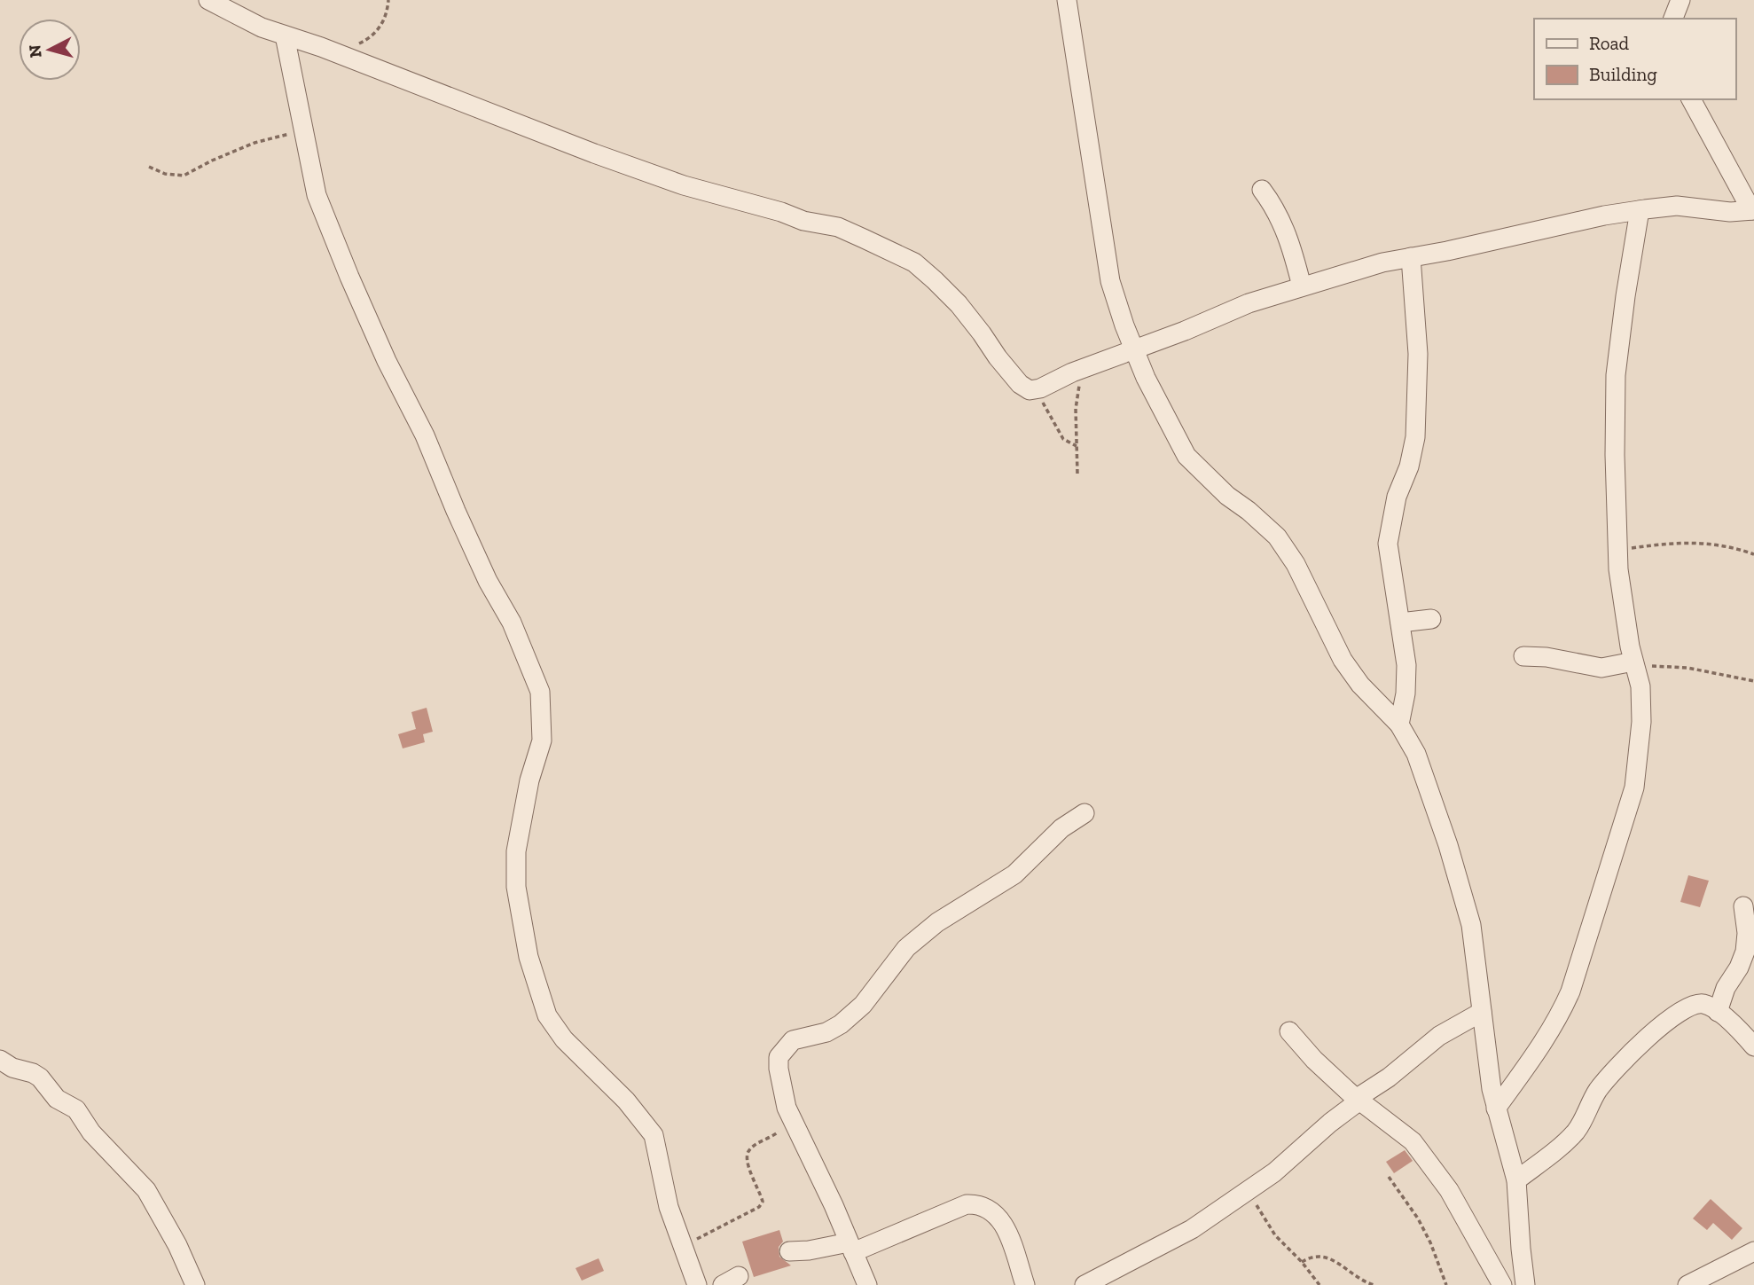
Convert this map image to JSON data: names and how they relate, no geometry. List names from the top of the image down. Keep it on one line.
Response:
{"legend":["Road","Building"],"north":"left"}
